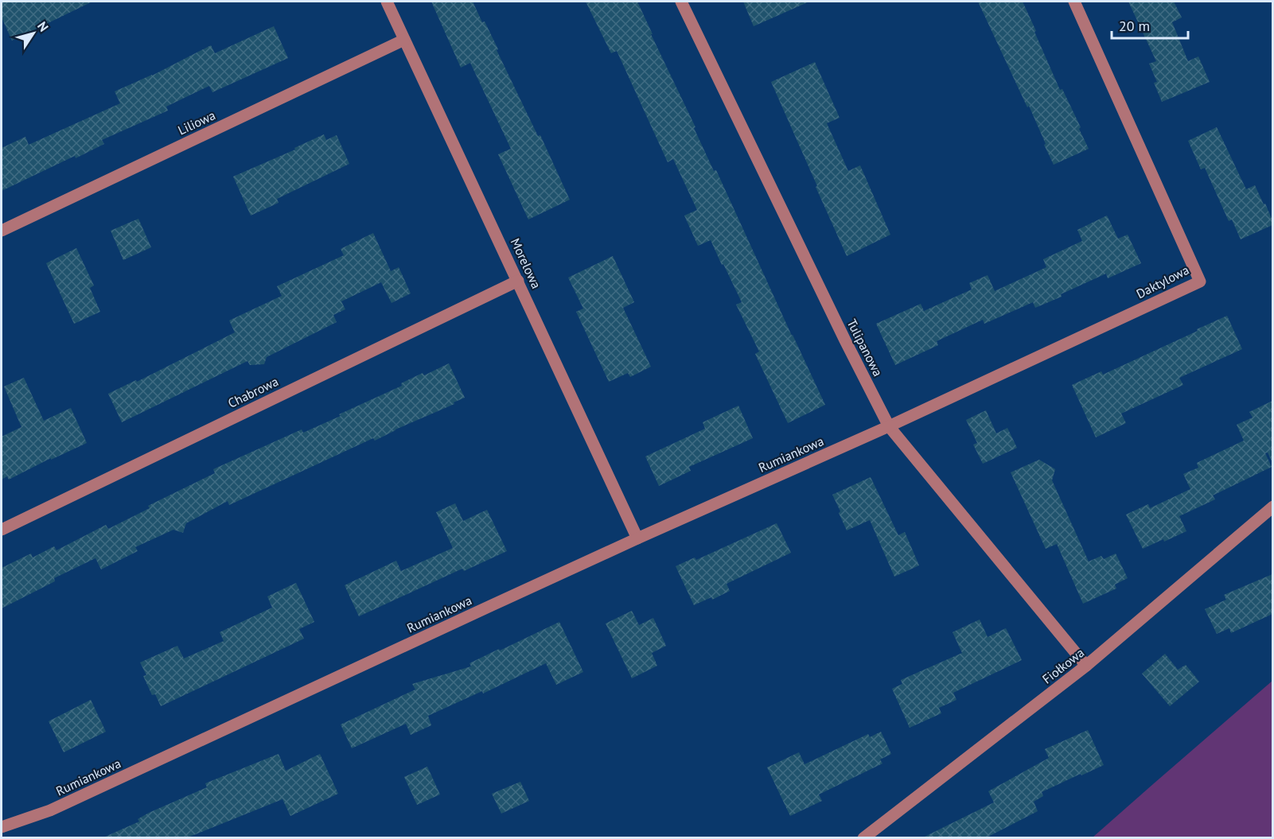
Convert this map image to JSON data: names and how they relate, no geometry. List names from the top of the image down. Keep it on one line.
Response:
{"streets":{"street":["Liliowa","Morelowa","Daktylowa","Tulipanowa","Chabrowa","Rumiankowa","Fiołkowa"]},"crossings":[["Liliowa","Morelowa"],["Morelowa","Chabrowa"],["Morelowa","Rumiankowa"],["Daktylowa","Tulipanowa"],["Daktylowa","Rumiankowa"],["Tulipanowa","Rumiankowa"],["Tulipanowa","Fiołkowa"]],"scale_bar":"20 m","north":"top right"}
